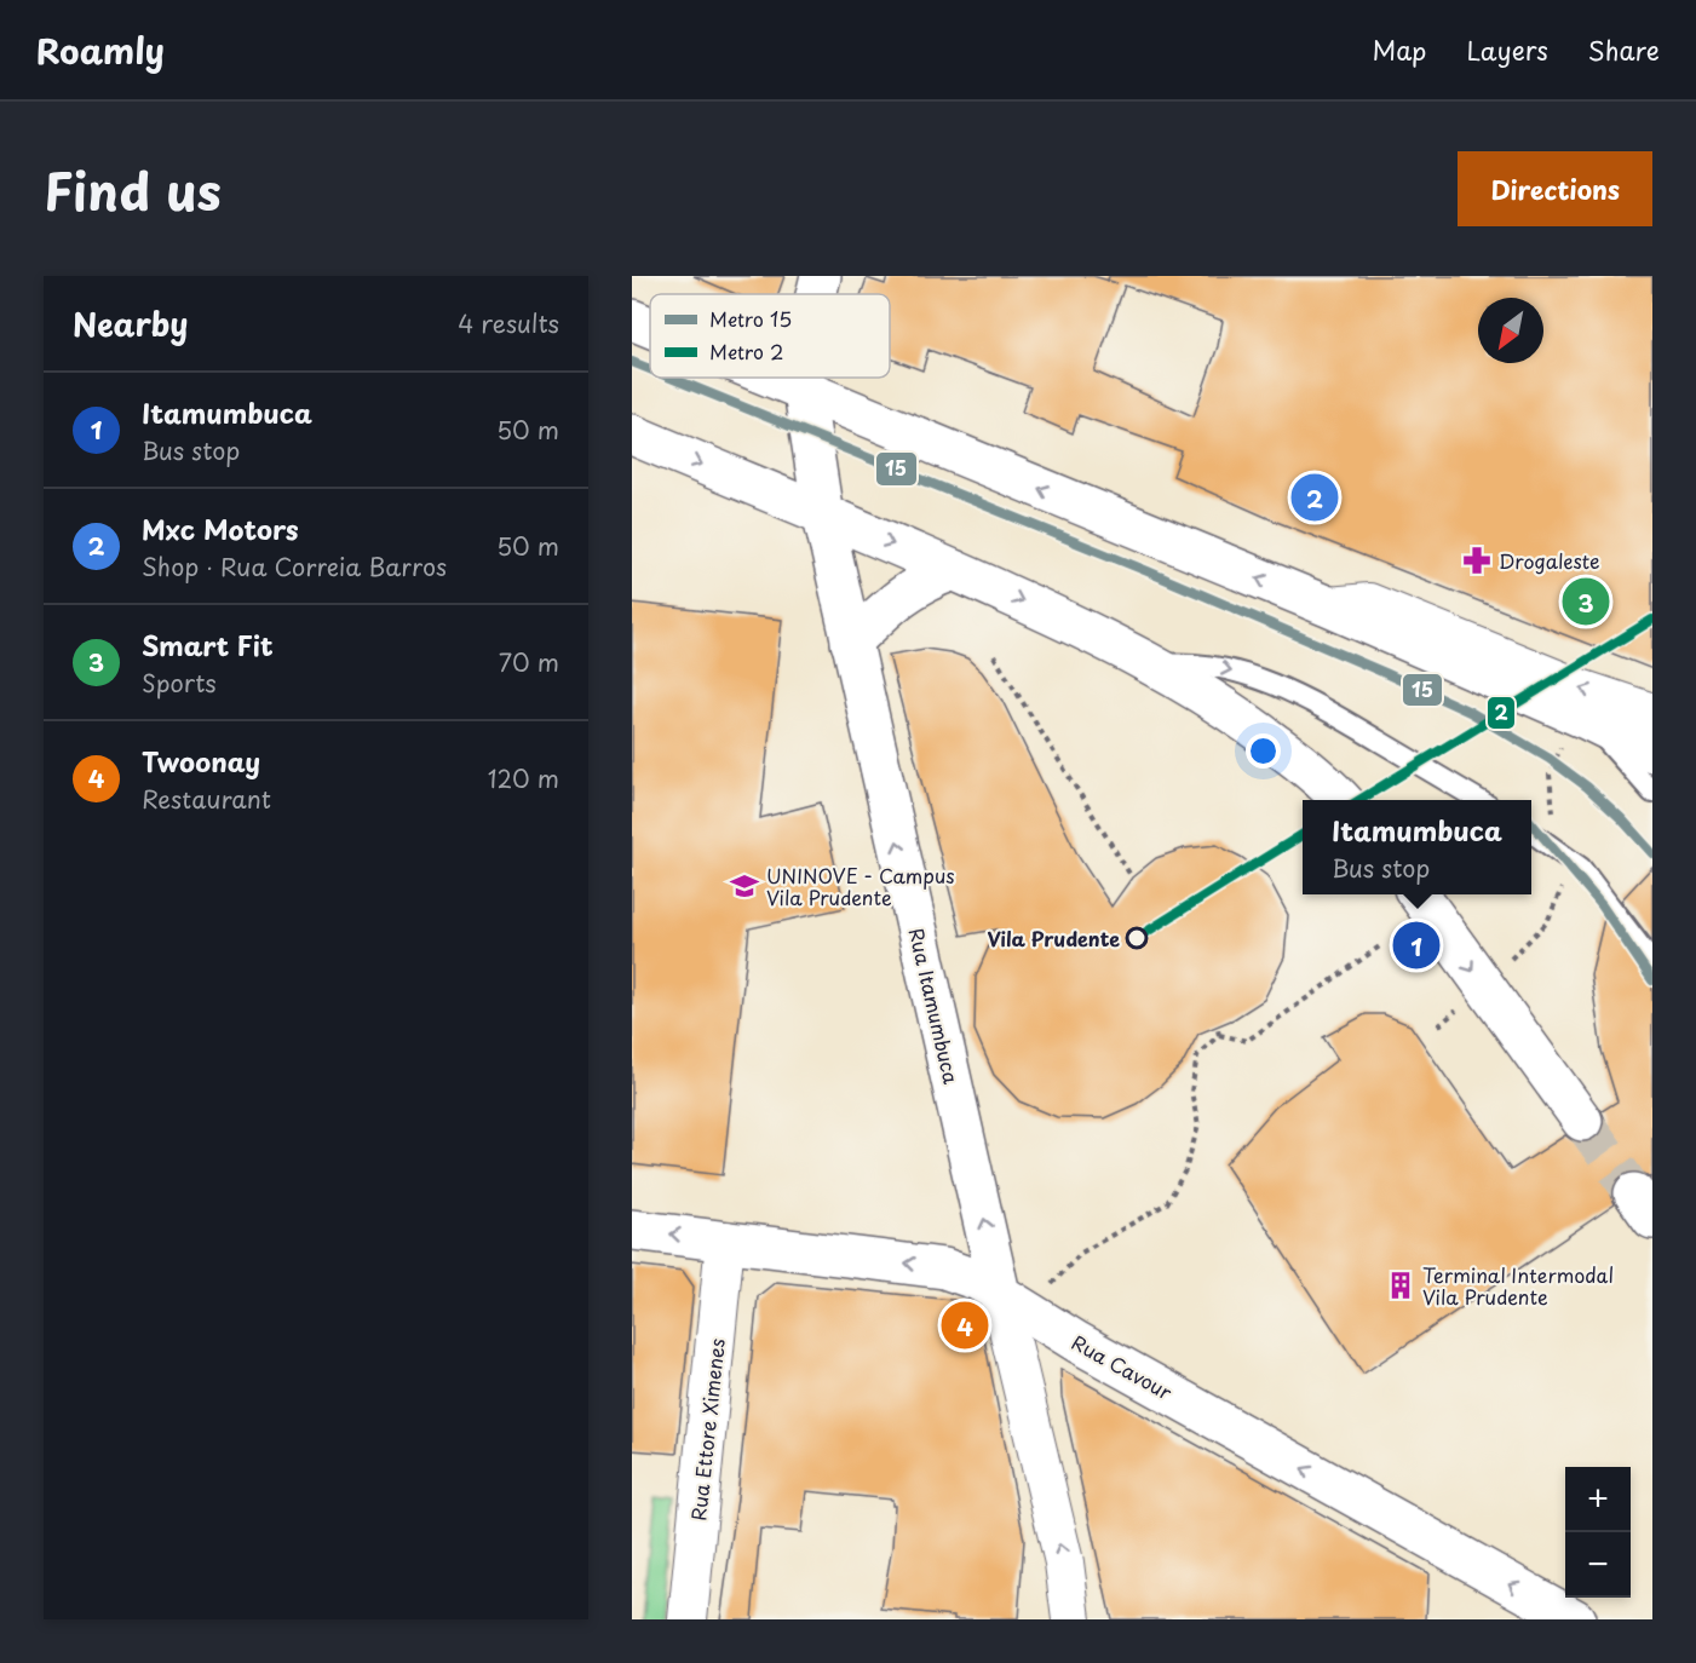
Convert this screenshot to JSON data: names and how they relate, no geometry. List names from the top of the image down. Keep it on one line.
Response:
{"streets":{"main road":["Rua Itamumbuca","Rua Cavour"],"street":["Rua Ettore Ximenes"]},"crossings":[["Rua Itamumbuca","Rua Cavour"],["Rua Cavour","Rua Ettore Ximenes"]],"one_way":["Rua Itamumbuca","Rua Cavour"],"places":{"pharmacy":["Drogaleste"],"school or university":["UNINOVE - Campus Vila Prudente"],"other":["Vila Prudente"],"building":["Terminal Intermodal Vila Prudente"]},"lines":["metro line 15","metro line 2"],"legend":["Metro 15","Metro 2"],"north":"bottom left","page":{"header":"Roamly","nav":["Map","Layers","Share"],"title":"Find us","buttons":"Directions","heading":["Nearby","4 results"],"list":[{"mark":"1","name":"Itamumbuca","note":"Bus stop","value":"50 m"},{"mark":"2","name":"Mxc Motors","note":"Shop · Rua Correia Barros","value":"50 m"},{"mark":"3","name":"Smart Fit","note":"Sports","value":"70 m"},{"mark":"4","name":"Twoonay","note":"Restaurant","value":"120 m"}],"pins":["2","3","1","4"],"popup":["Itamumbuca","Bus stop"],"map_buttons":["+","−"]}}
